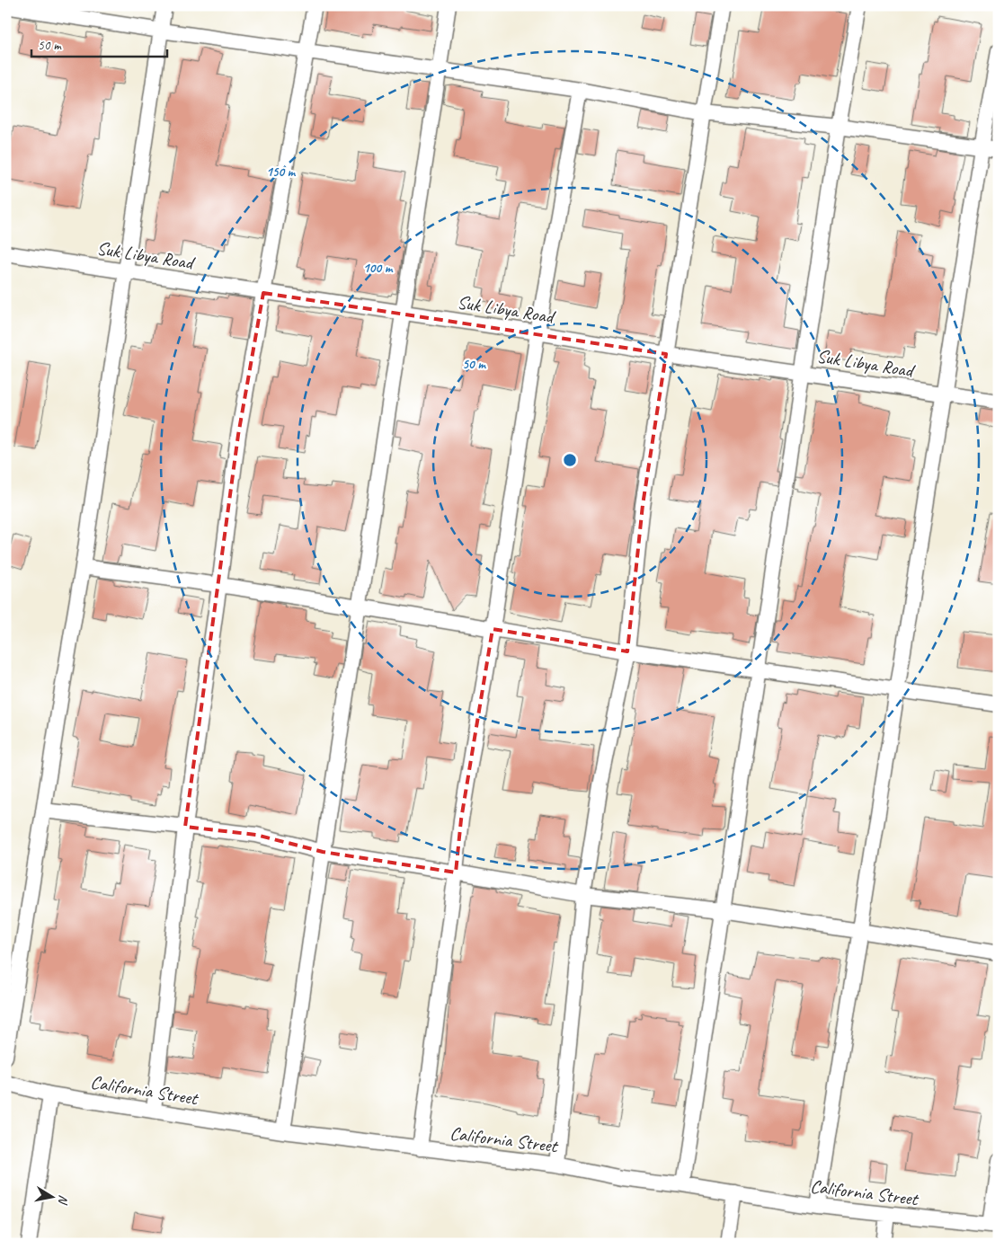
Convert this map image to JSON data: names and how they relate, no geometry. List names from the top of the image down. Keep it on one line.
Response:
{"streets":{"street":["Suk Libya Road","California Street"]},"scale_bar":"50 m","north":"right","rings":["150 m","100 m","50 m"]}
